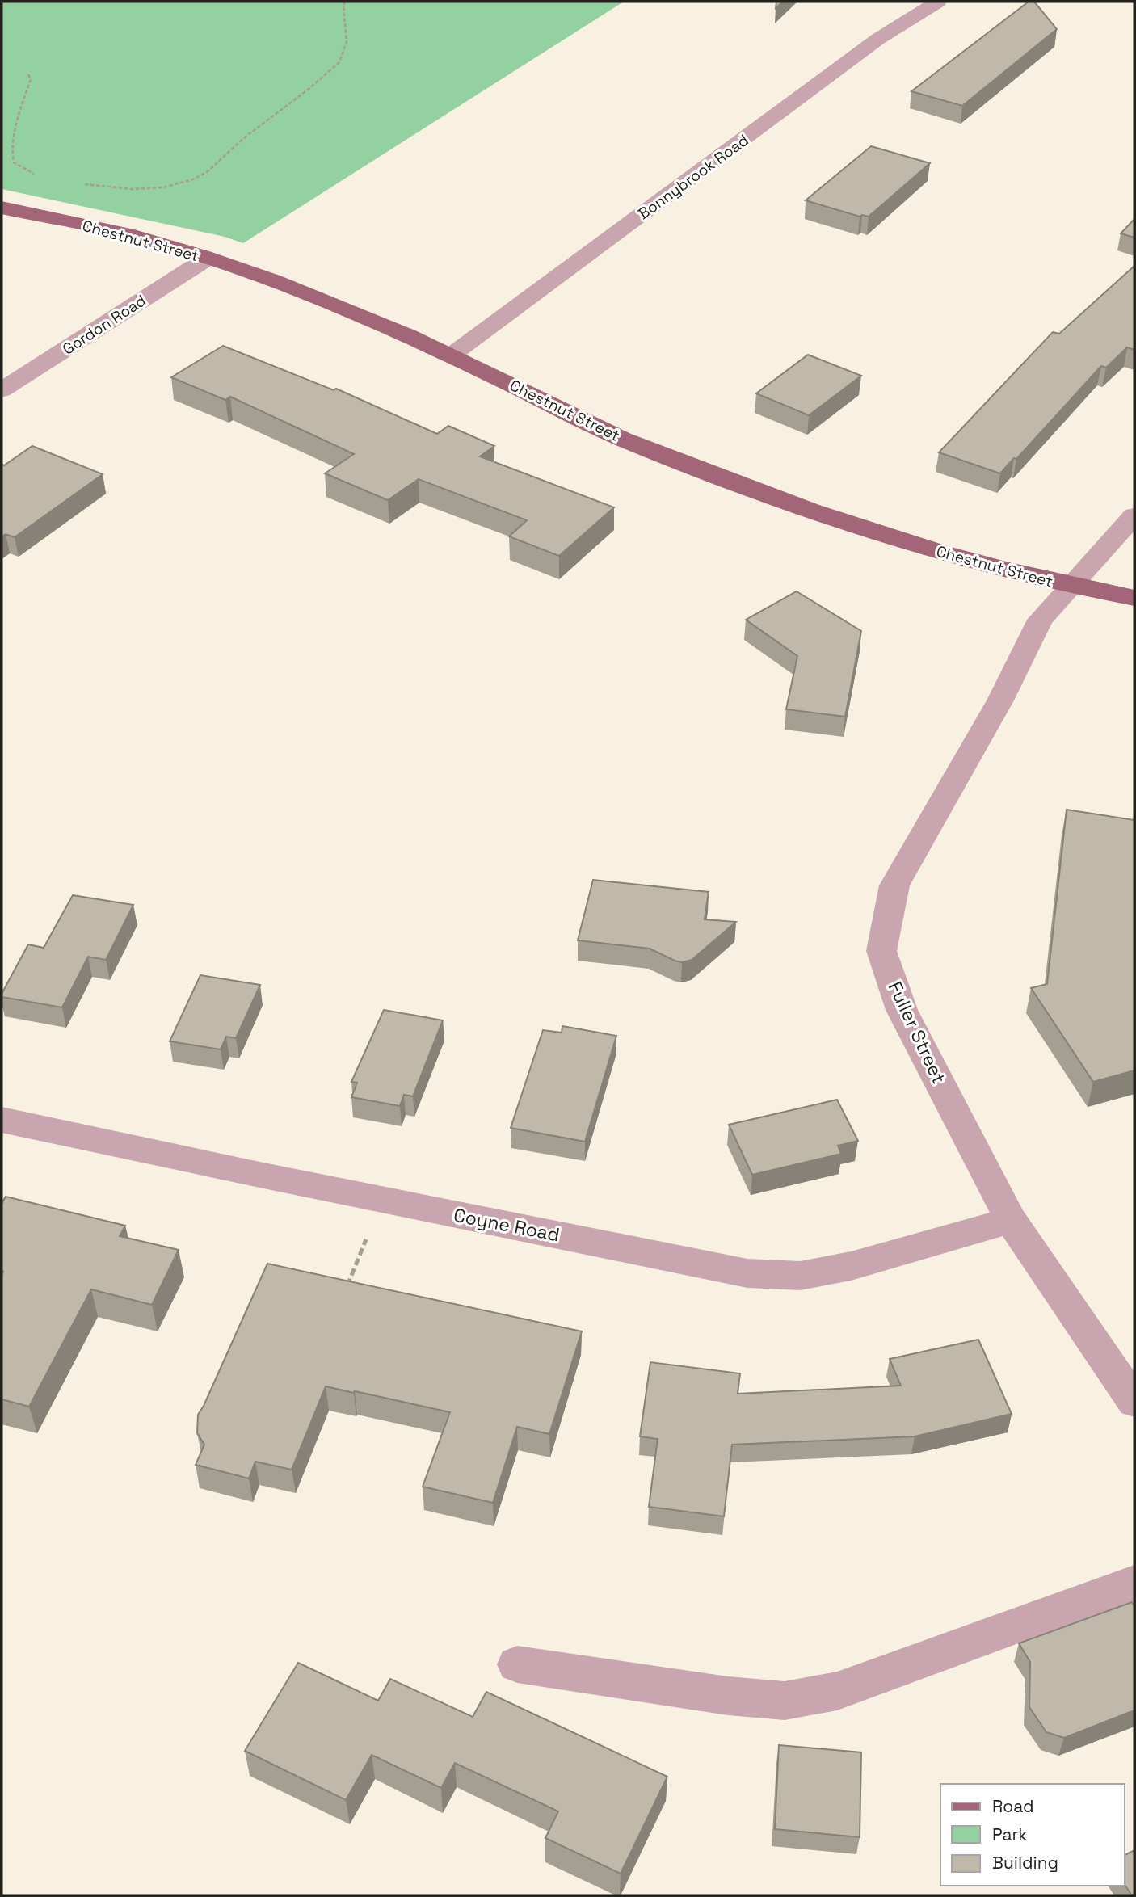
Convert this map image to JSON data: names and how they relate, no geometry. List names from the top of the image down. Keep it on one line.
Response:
{"streets":{"main road":["Chestnut Street"],"street":["Bonnybrook Road","Gordon Road","Fuller Street","Coyne Road"]},"crossings":[["Bonnybrook Road","Chestnut Street"],["Chestnut Street","Gordon Road"],["Chestnut Street","Fuller Street"],["Fuller Street","Coyne Road"]],"legend":["Road","Park","Building"]}
